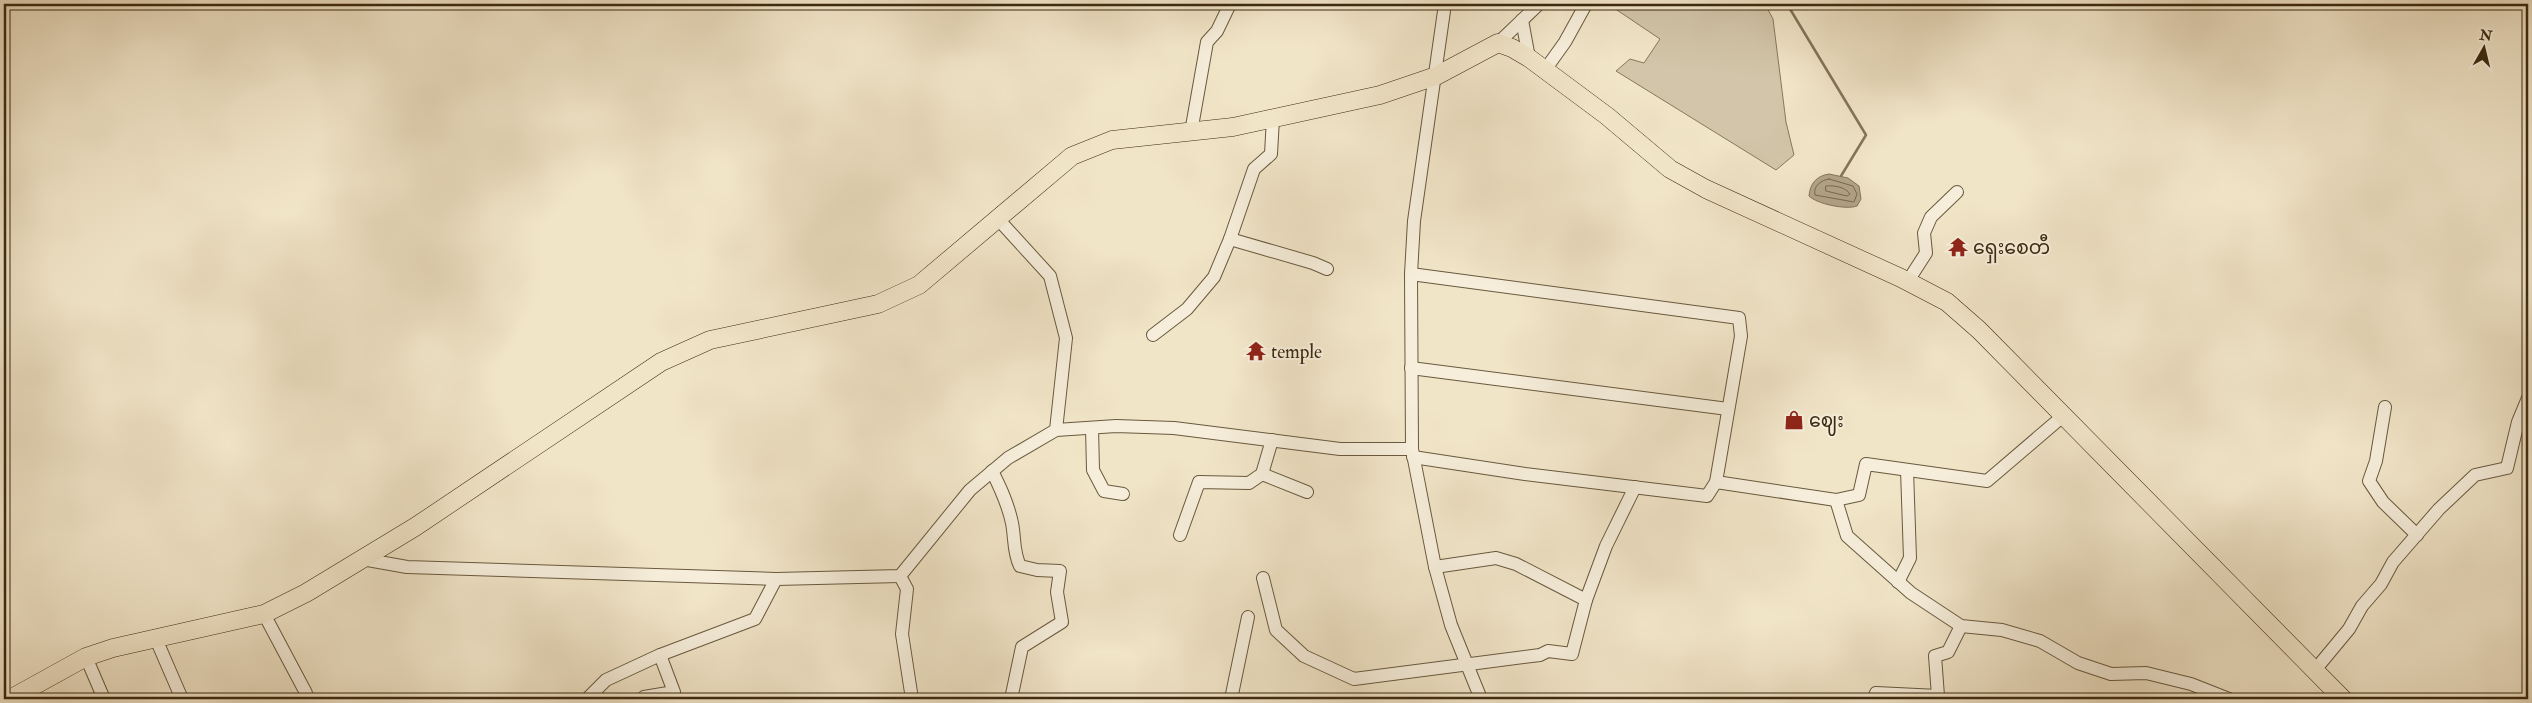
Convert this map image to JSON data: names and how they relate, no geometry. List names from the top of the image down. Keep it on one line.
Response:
{"places":{"temple":["ရှေးစေတီ","temple"],"shop":["ဈေး"]},"north":"top"}
